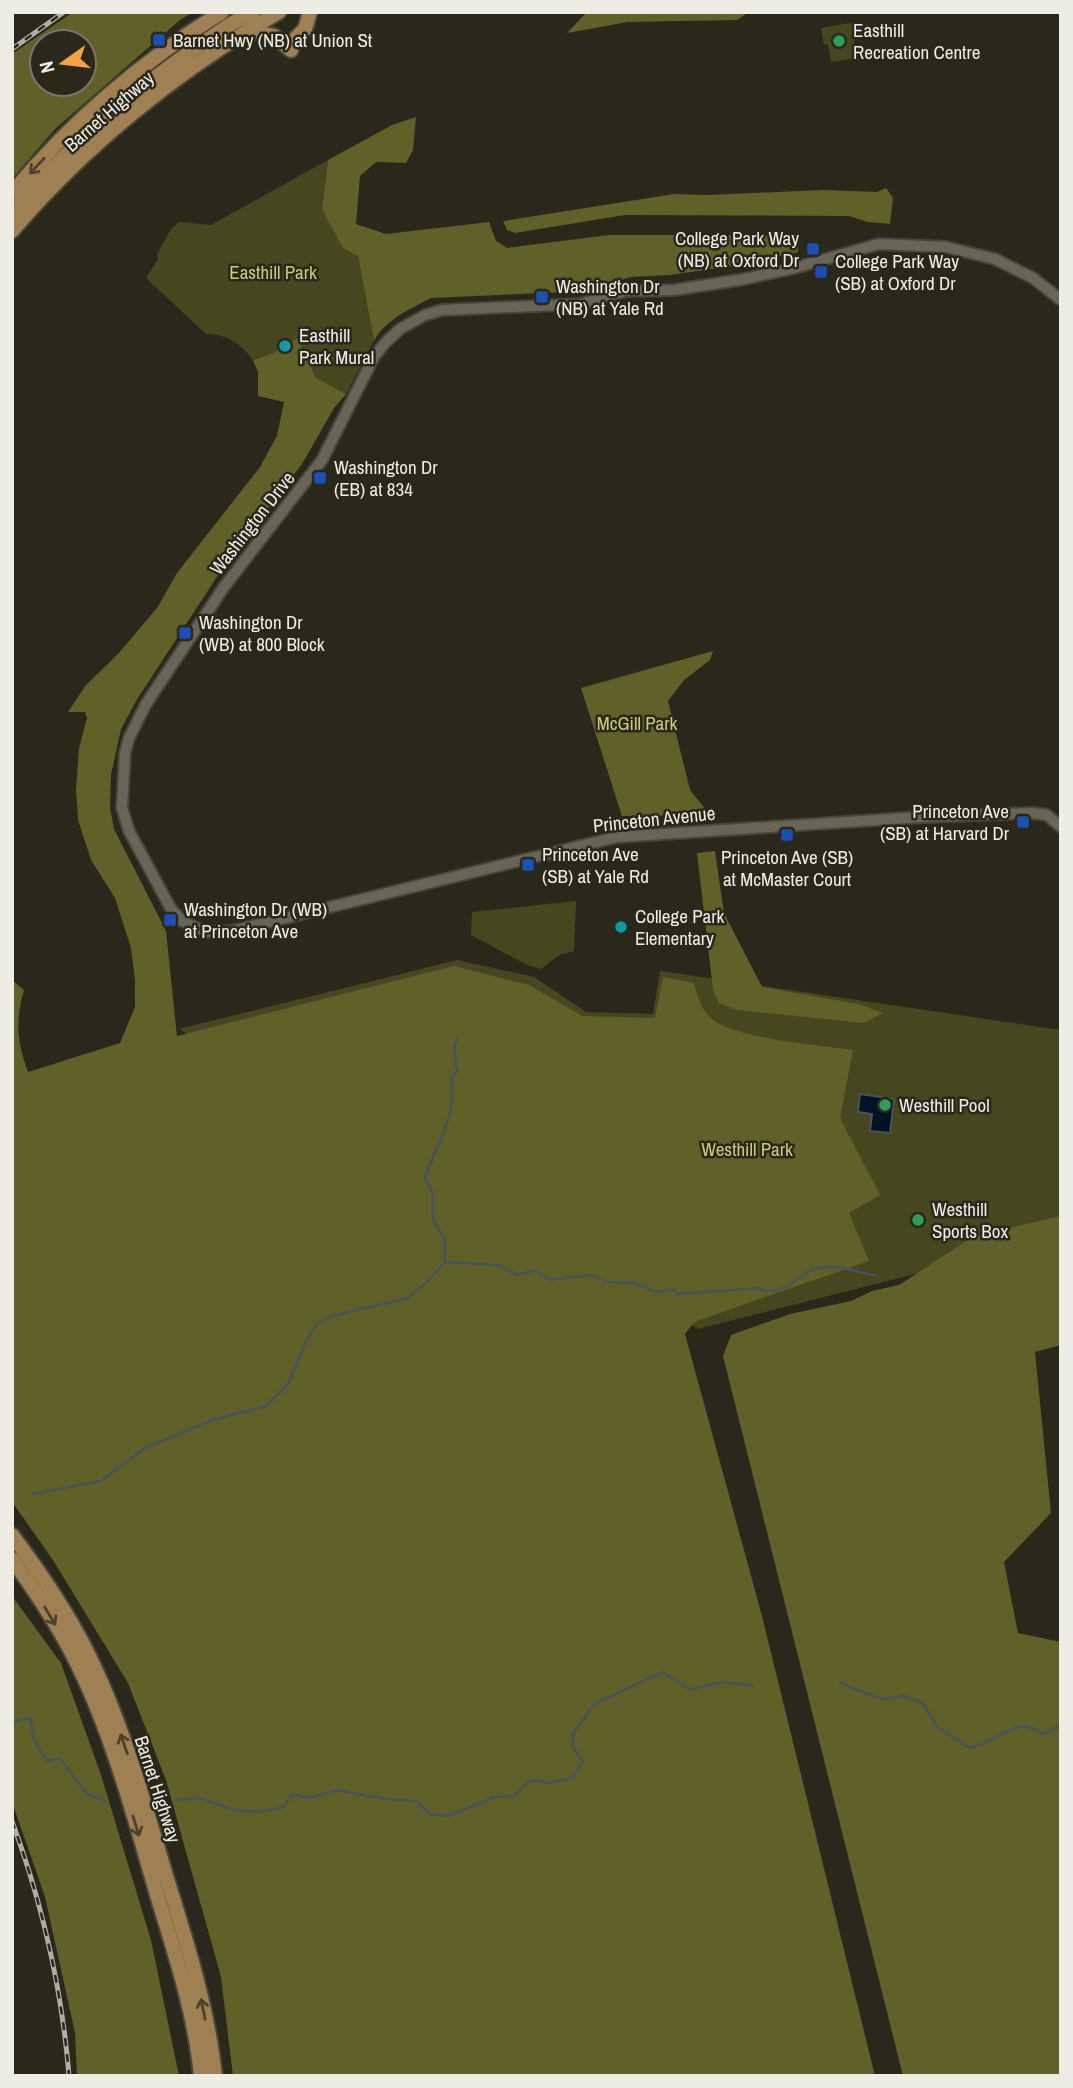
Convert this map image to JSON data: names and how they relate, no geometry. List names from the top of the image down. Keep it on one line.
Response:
{"streets":{"main road":["Barnet Highway"],"street":["Washington Drive","Princeton Avenue"]},"crossings":[["Washington Drive","Princeton Avenue"]],"parks":["Easthill Park","McGill Park","Westhill Park"],"places":{"transit":["Barnet Hwy (NB) at Union St","College Park Way (NB) at Oxford Dr","College Park Way (SB) at Oxford Dr","Washington Dr (NB) at Yale Rd","Washington Dr (EB) at 834","Washington Dr (WB) at 800 Block","Princeton Ave (SB) at Harvard Dr","Princeton Ave (SB) at McMaster Court","Princeton Ave (SB) at Yale Rd","Washington Dr (WB) at Princeton Ave"],"other":["Easthill Recreation Centre","Easthill Park Mural","College Park Elementary","Westhill Pool","Westhill Sports Box"]},"north":"left"}
